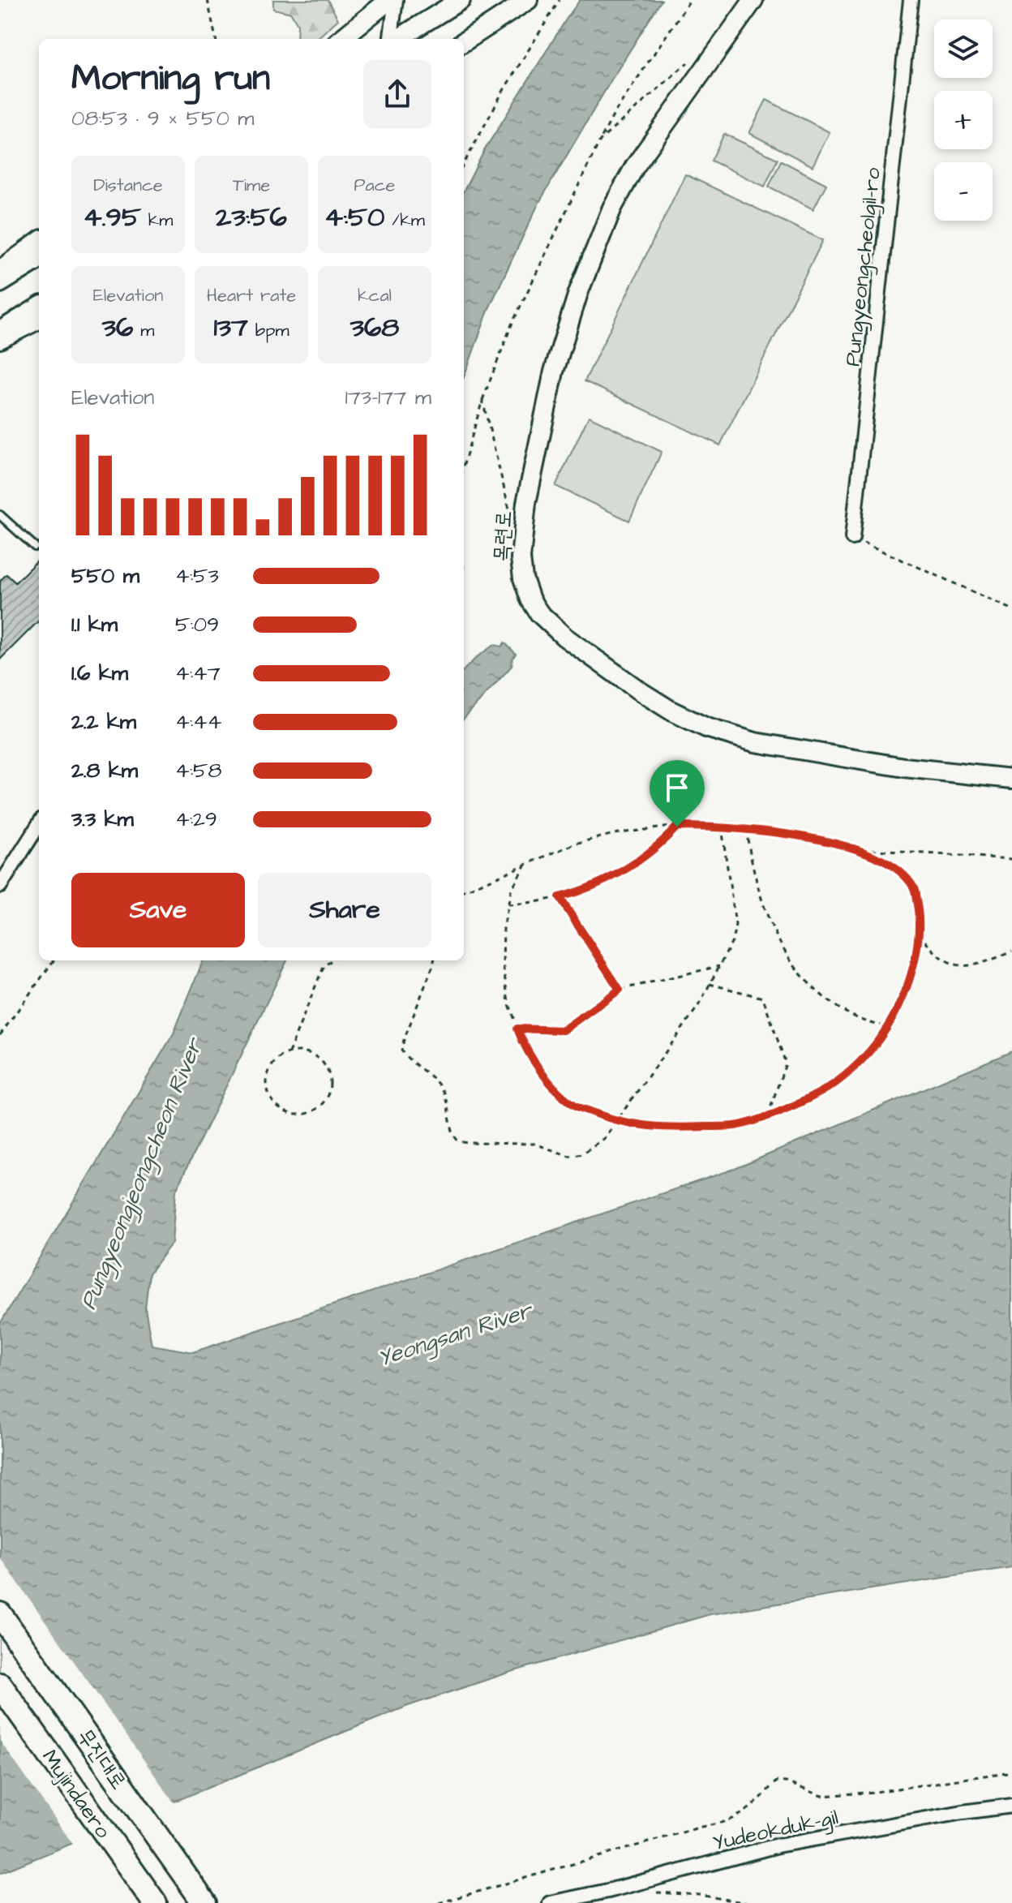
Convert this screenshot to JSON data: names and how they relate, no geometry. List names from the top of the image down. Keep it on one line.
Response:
{"streets":{"highway":["무진대로","Mujindaero"],"street":["Pungyeongcheolgil-ro","목련로","Yudeokduk-gil"]},"water":["Pungyeongjeongcheon River","Yeongsan River"],"page":{"map_buttons":["+","−"],"heading":["Morning run","08:53 · 9 × 550 m"],"stats":[["Distance","4.95 km"],["Time","23:56"],["Pace","4:50 /km"],["Elevation","36 m"],["Heart rate","137 bpm"],["kcal","368"]],"chart":["Elevation","173–177 m"],"list":[{"name":"550 m","note":"4:53"},{"name":"1.1 km","note":"5:09"},{"name":"1.6 km","note":"4:47"},{"name":"2.2 km","note":"4:44"},{"name":"2.8 km","note":"4:58"},{"name":"3.3 km","note":"4:29"}],"buttons":["Save","Share"]}}
